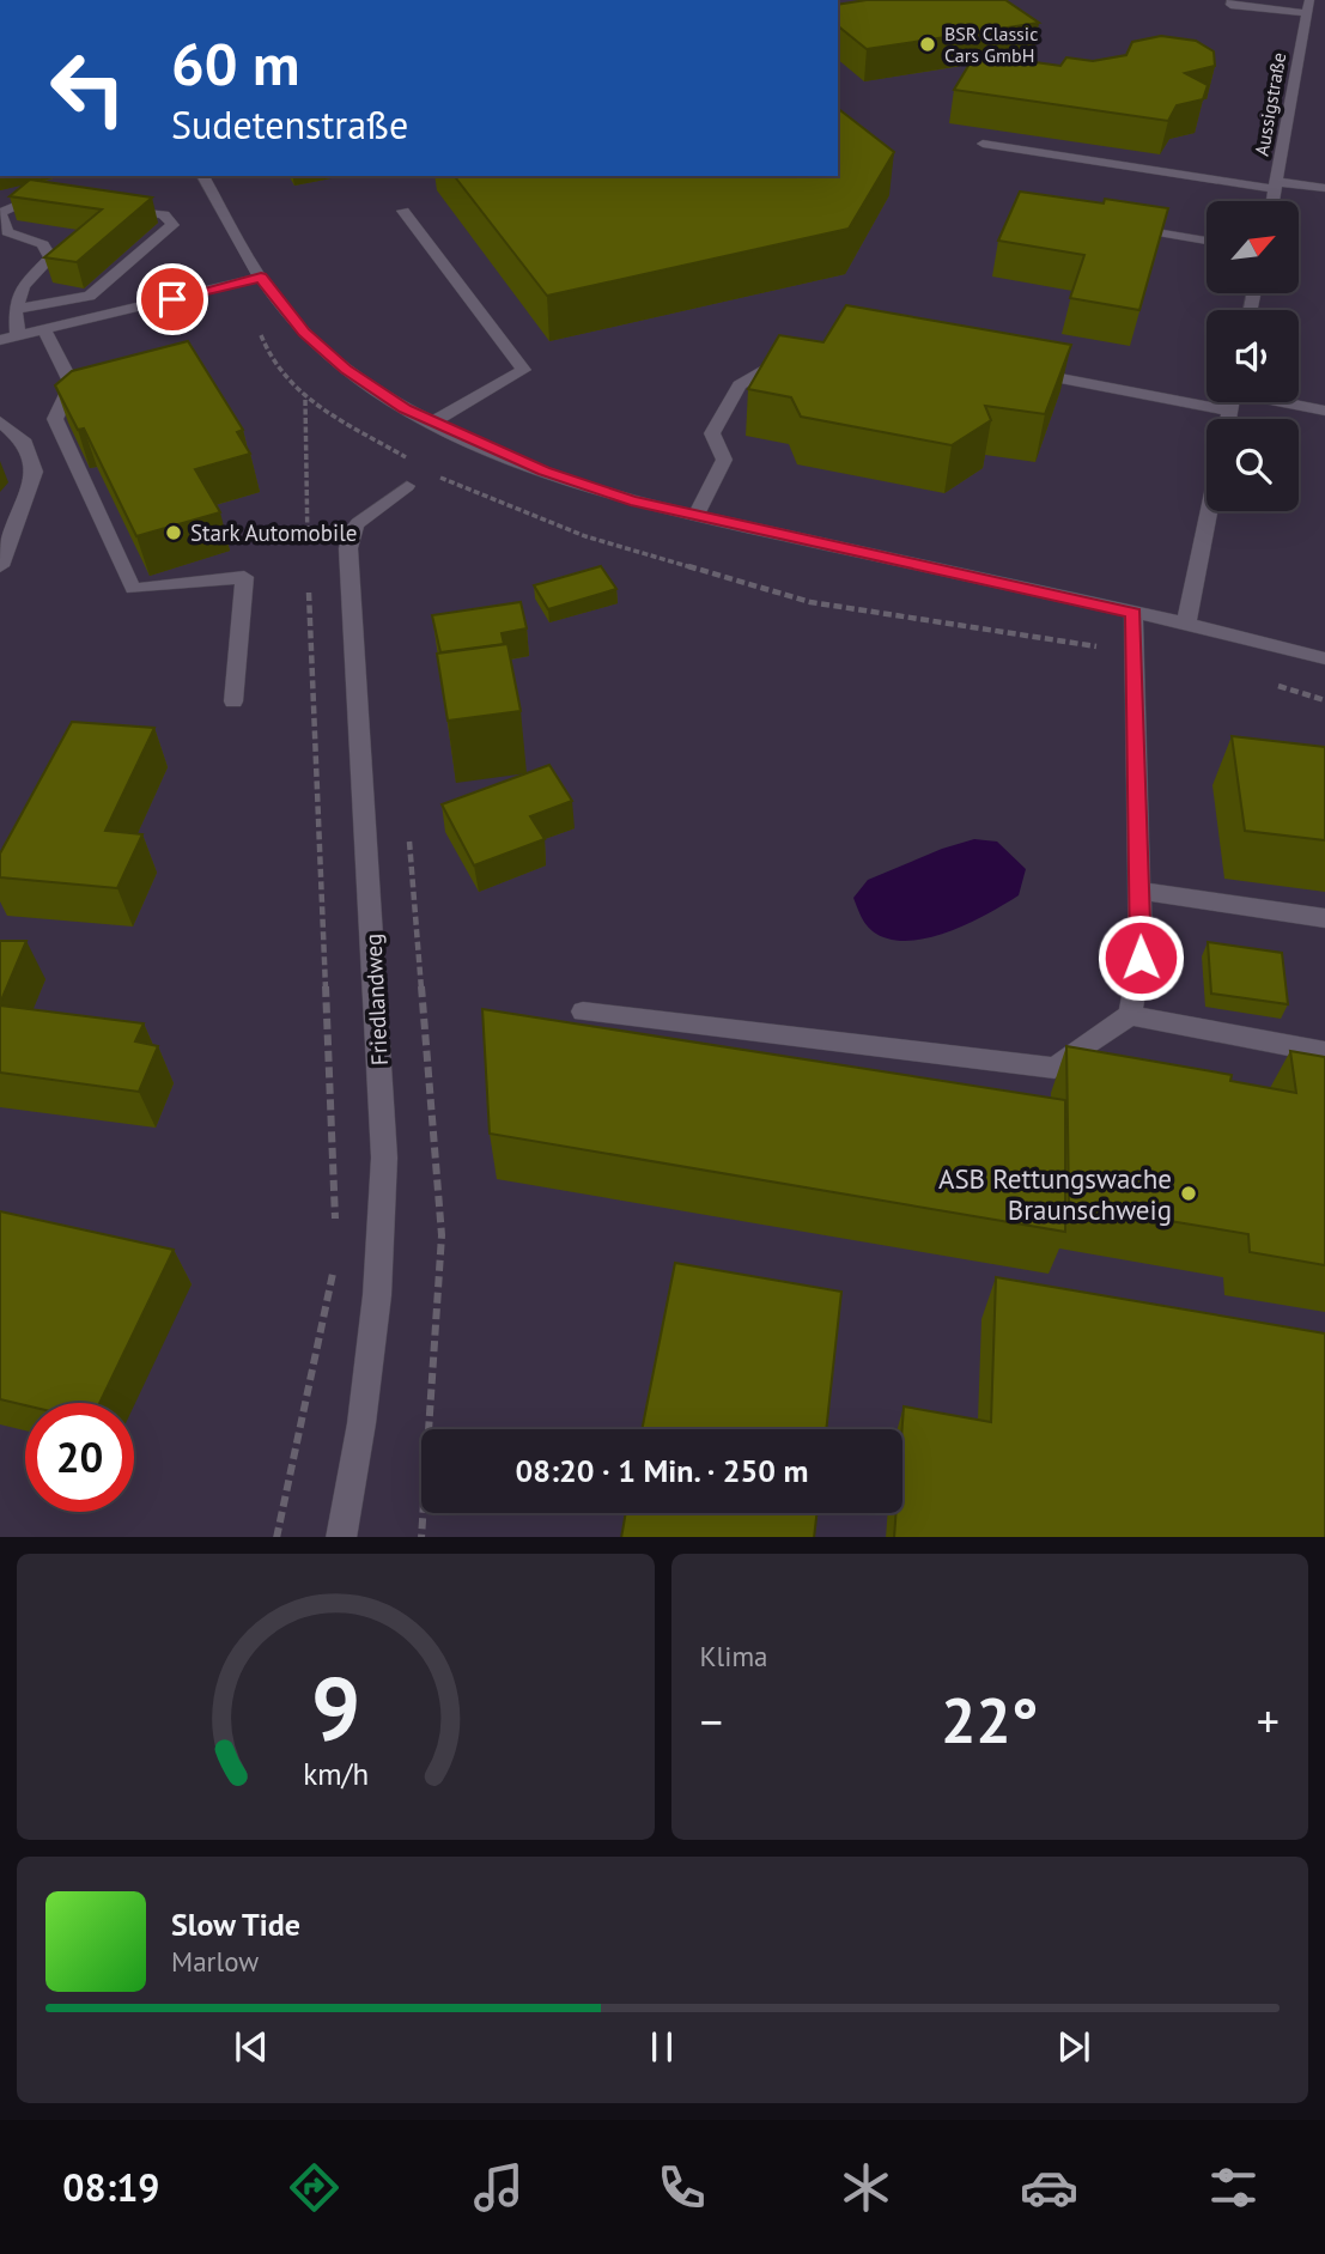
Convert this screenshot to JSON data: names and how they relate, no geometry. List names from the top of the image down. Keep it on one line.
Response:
{"streets":{"street":["Aussigstraße","Friedlandweg"]},"places":["BSR Classic Cars GmbH","Stark Automobile","ASB Rettungswache Braunschweig"],"north":"top right","page":{"turn":["60 m","Sudetenstraße"],"limit":"20","trip":"08:20 · 1 Min. · 250 m","tile":"Klima","heat":["−","22°","+"],"song":["Slow Tide","Marlow"],"tabs":"08:19","gauge":["9","km/h"]}}
